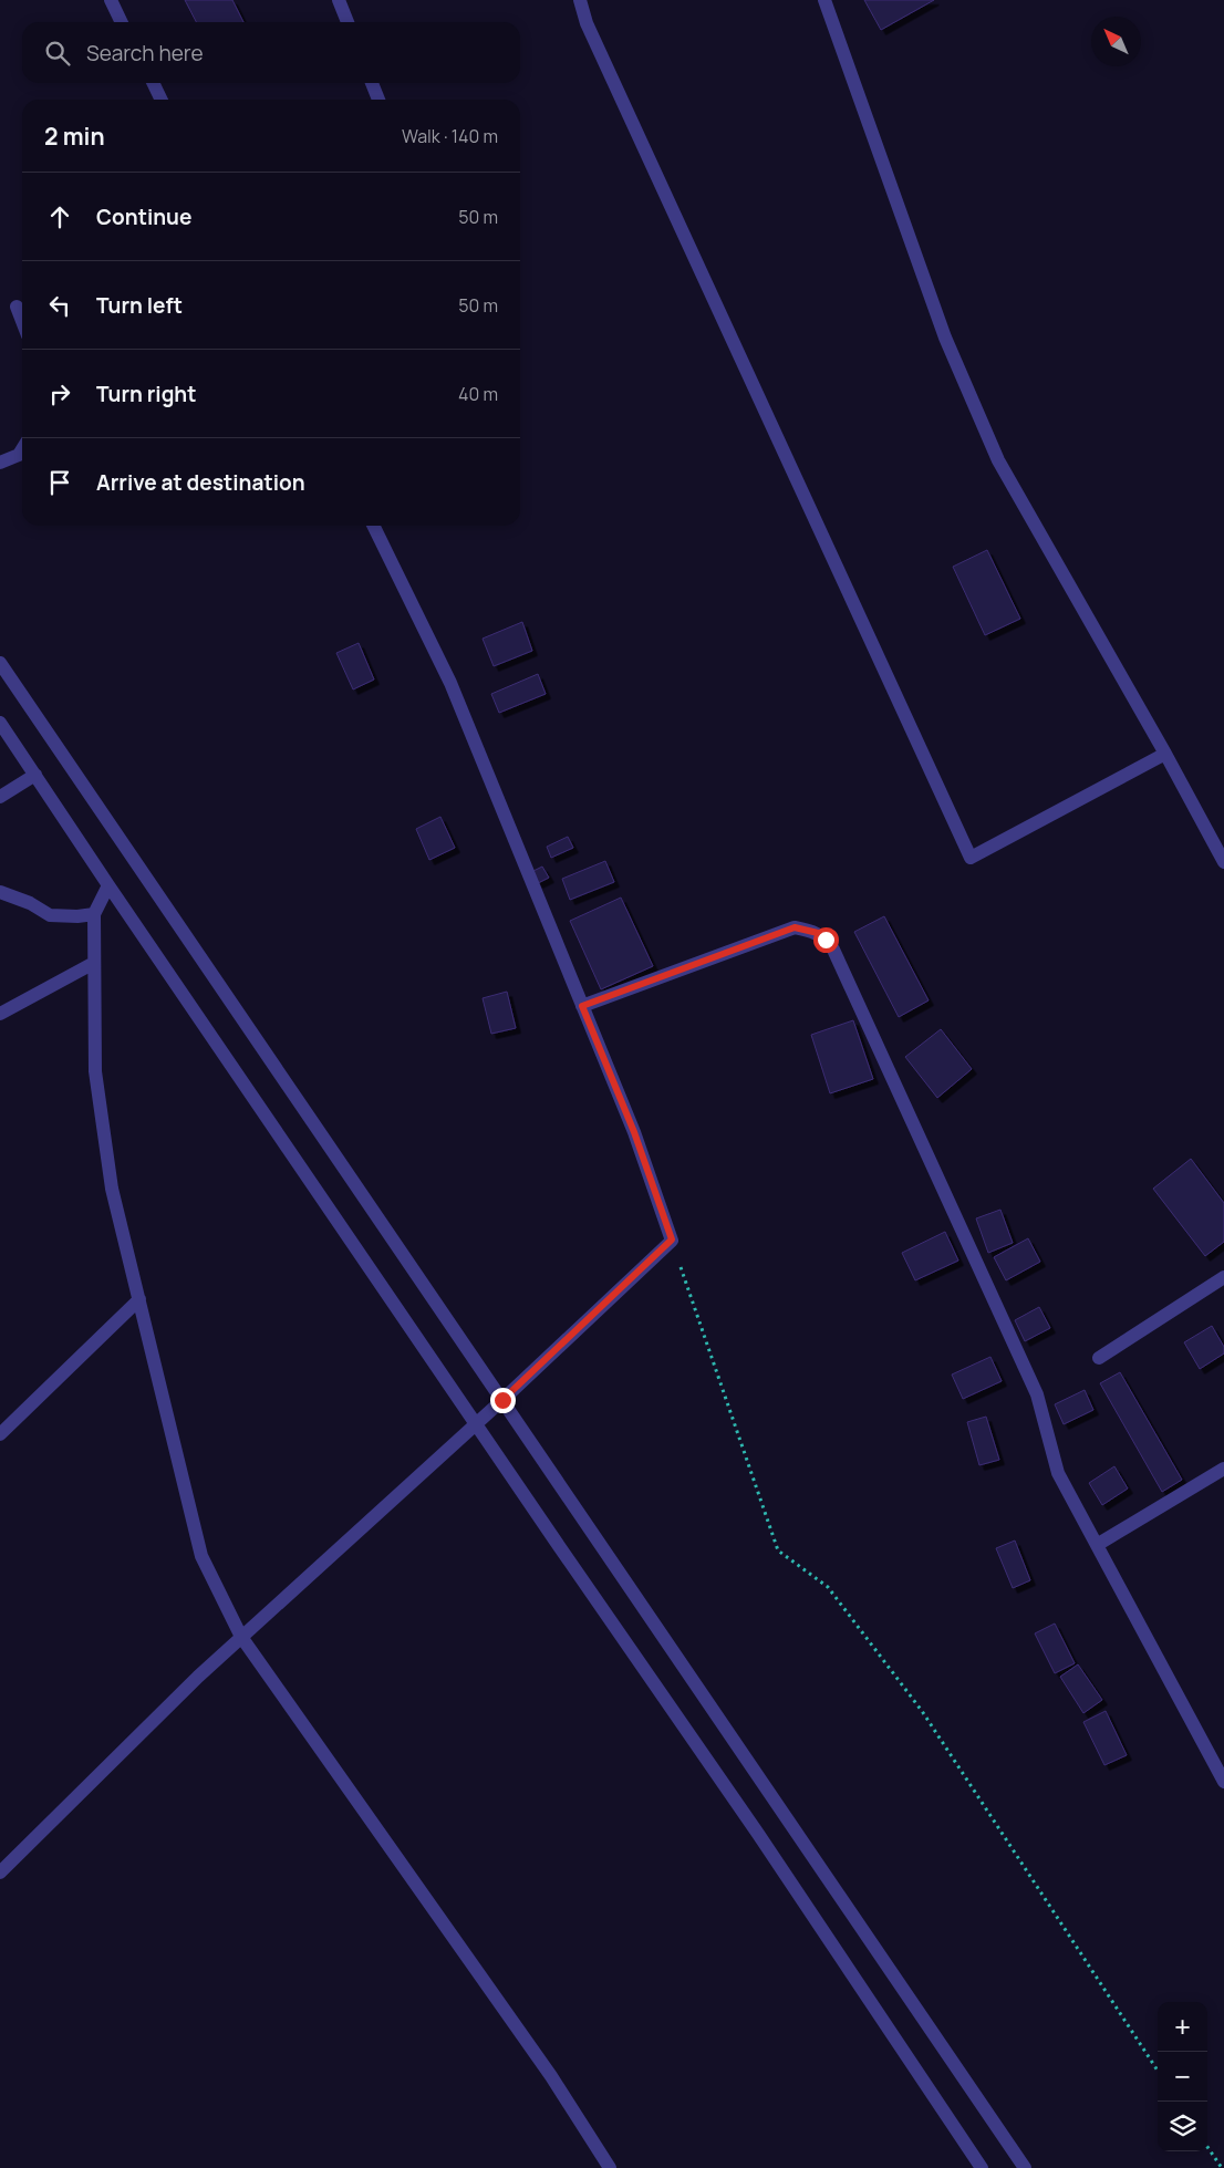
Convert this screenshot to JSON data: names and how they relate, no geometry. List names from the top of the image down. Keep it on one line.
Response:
{"north":"top left","page":{"search":"Search here","heading":["2 min","Walk · 140 m"],"list":[["Continue","50 m"],["Turn left","50 m"],["Turn right","40 m"],"Arrive at destination"],"map_buttons":["+","−"]}}
